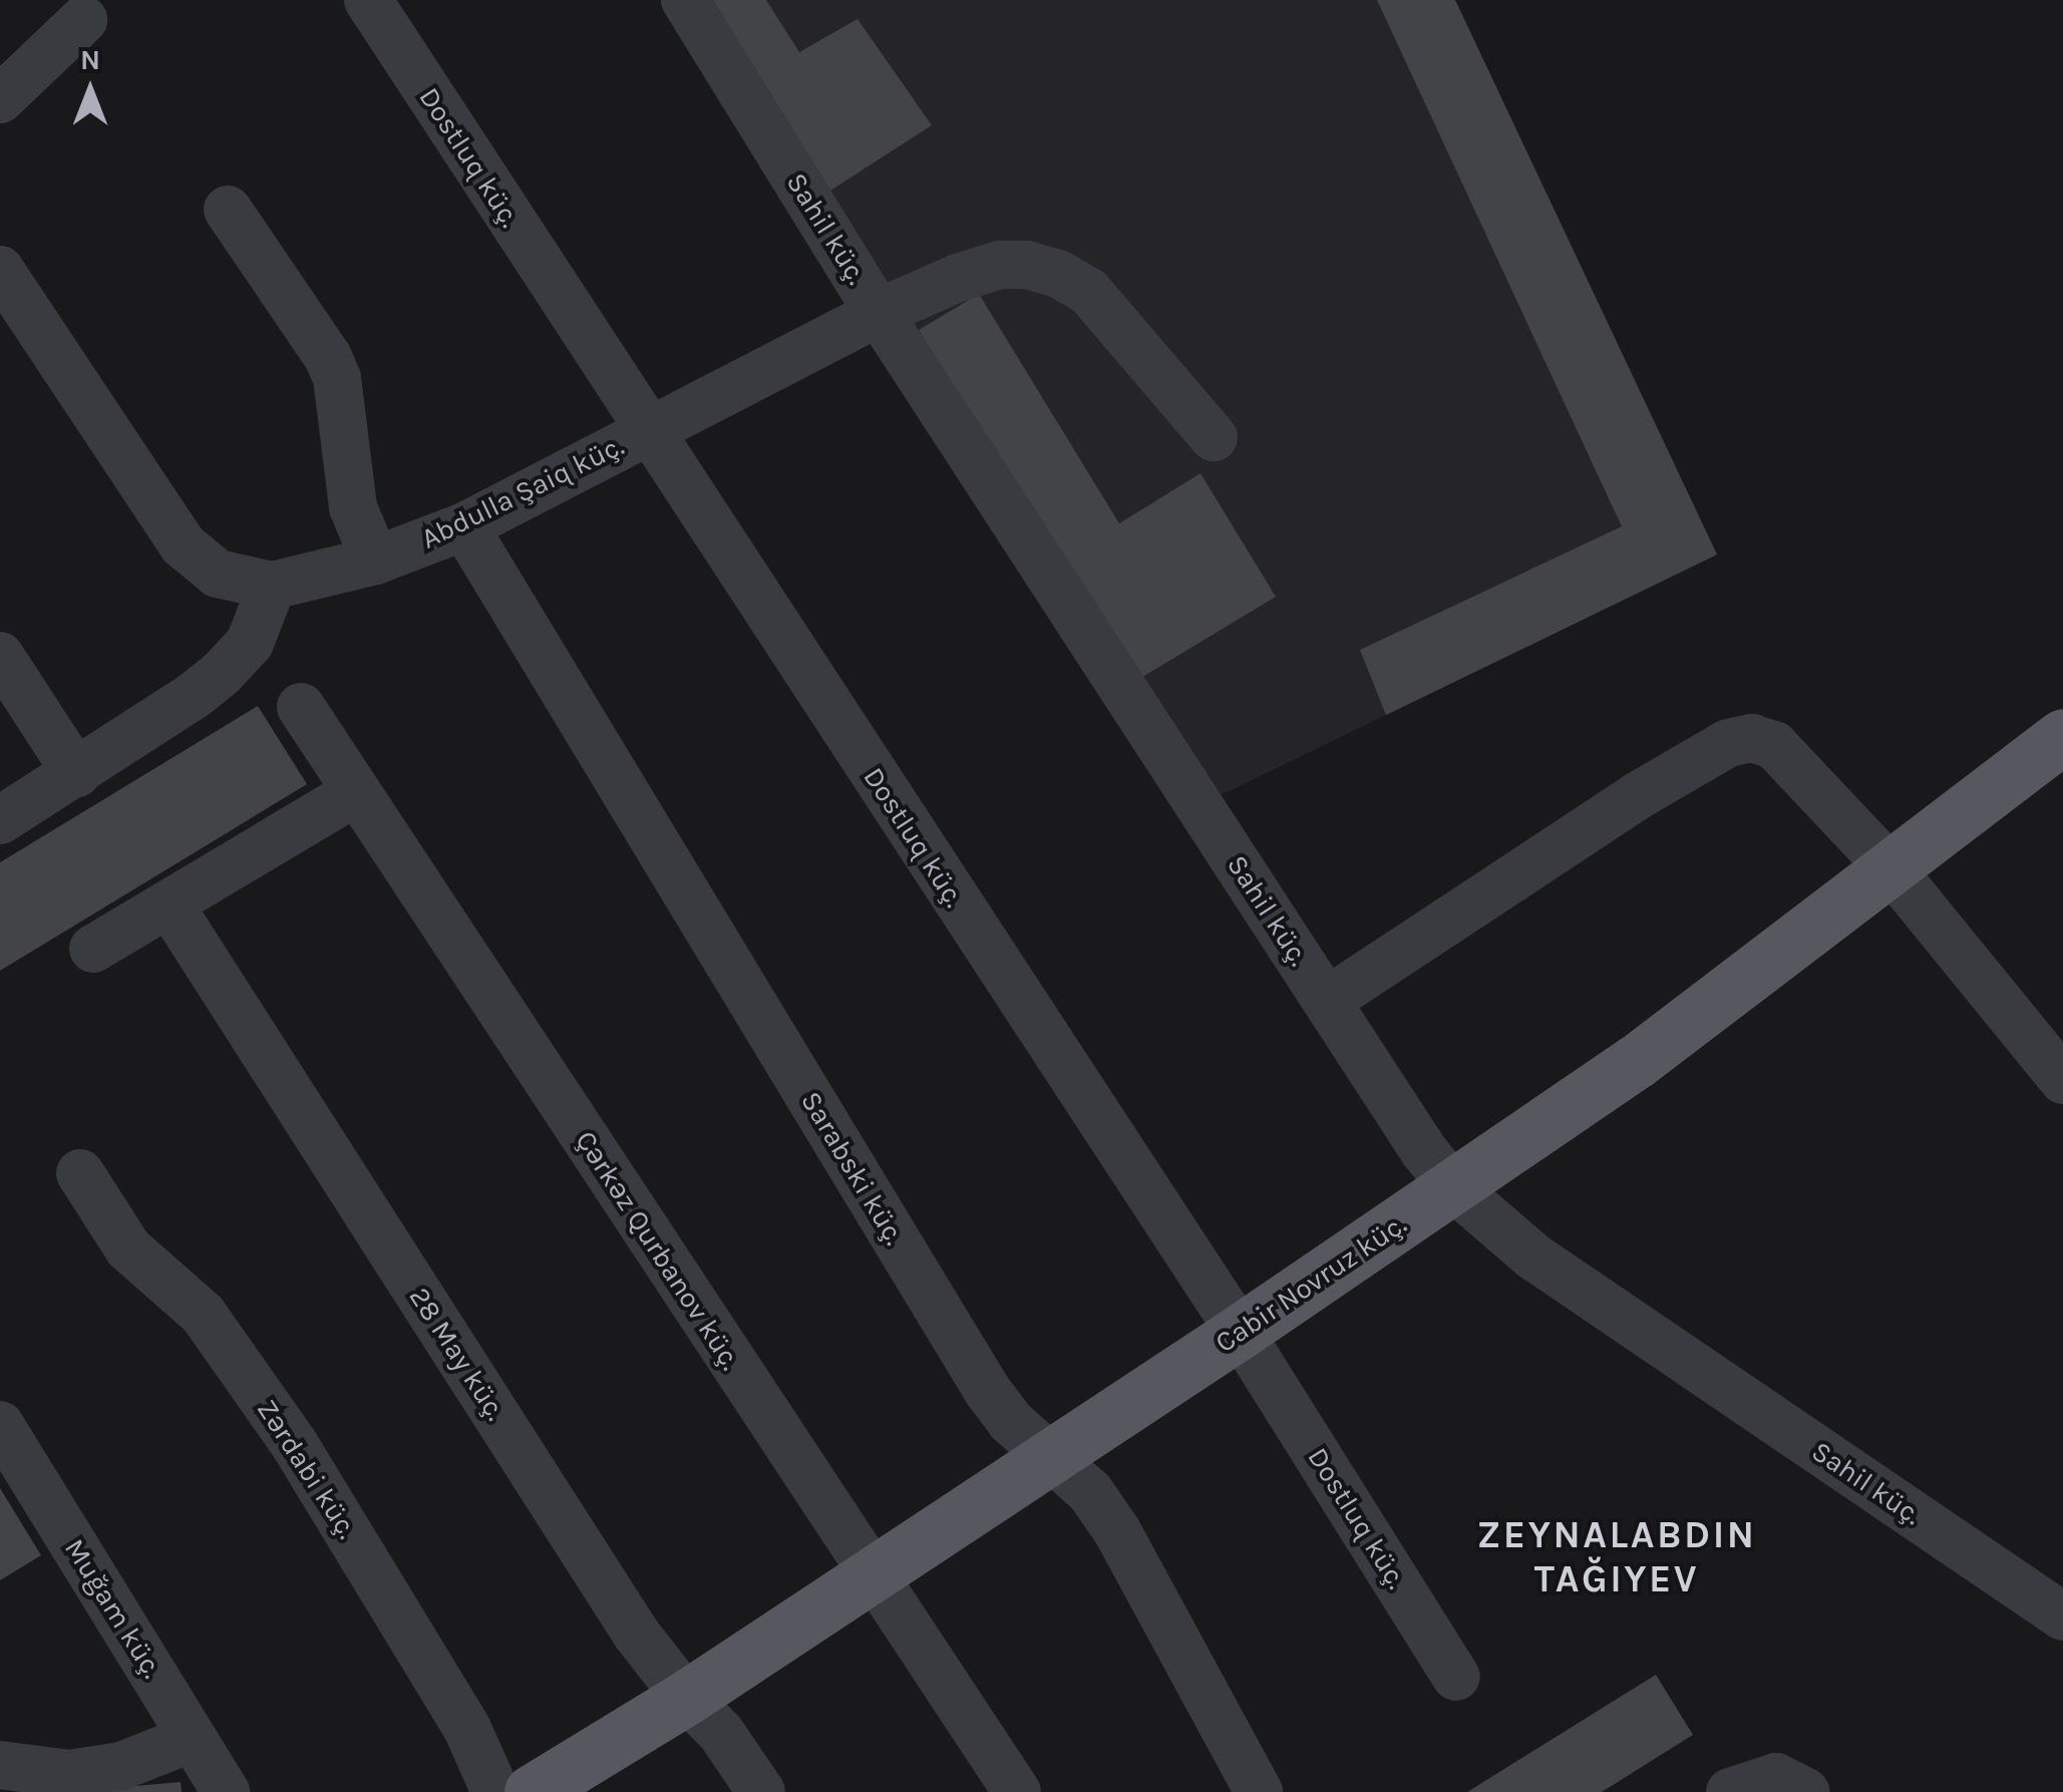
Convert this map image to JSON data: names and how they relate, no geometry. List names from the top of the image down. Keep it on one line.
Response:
{"streets":{"main road":["Cabir Novruz küç."],"street":["Dostluq küç.","Sahil küç.","Abdulla Şaiq küç.","Sarabski küç.","Çərkəz Qurbanov küç.","28 May küç.","Zərdabi küç.","Muğam küç."]},"crossings":[["Dostluq küç.","Abdulla Şaiq küç."],["Dostluq küç.","Cabir Novruz küç."],["Sahil küç.","Abdulla Şaiq küç."],["Sahil küç.","Cabir Novruz küç."],["Abdulla Şaiq küç.","Sarabski küç."],["Sarabski küç.","Cabir Novruz küç."],["Çərkəz Qurbanov küç.","Cabir Novruz küç."],["Cabir Novruz küç.","28 May küç."]],"districts":["ZEYNALABDIN TAĞIYEV"],"north":"top"}
